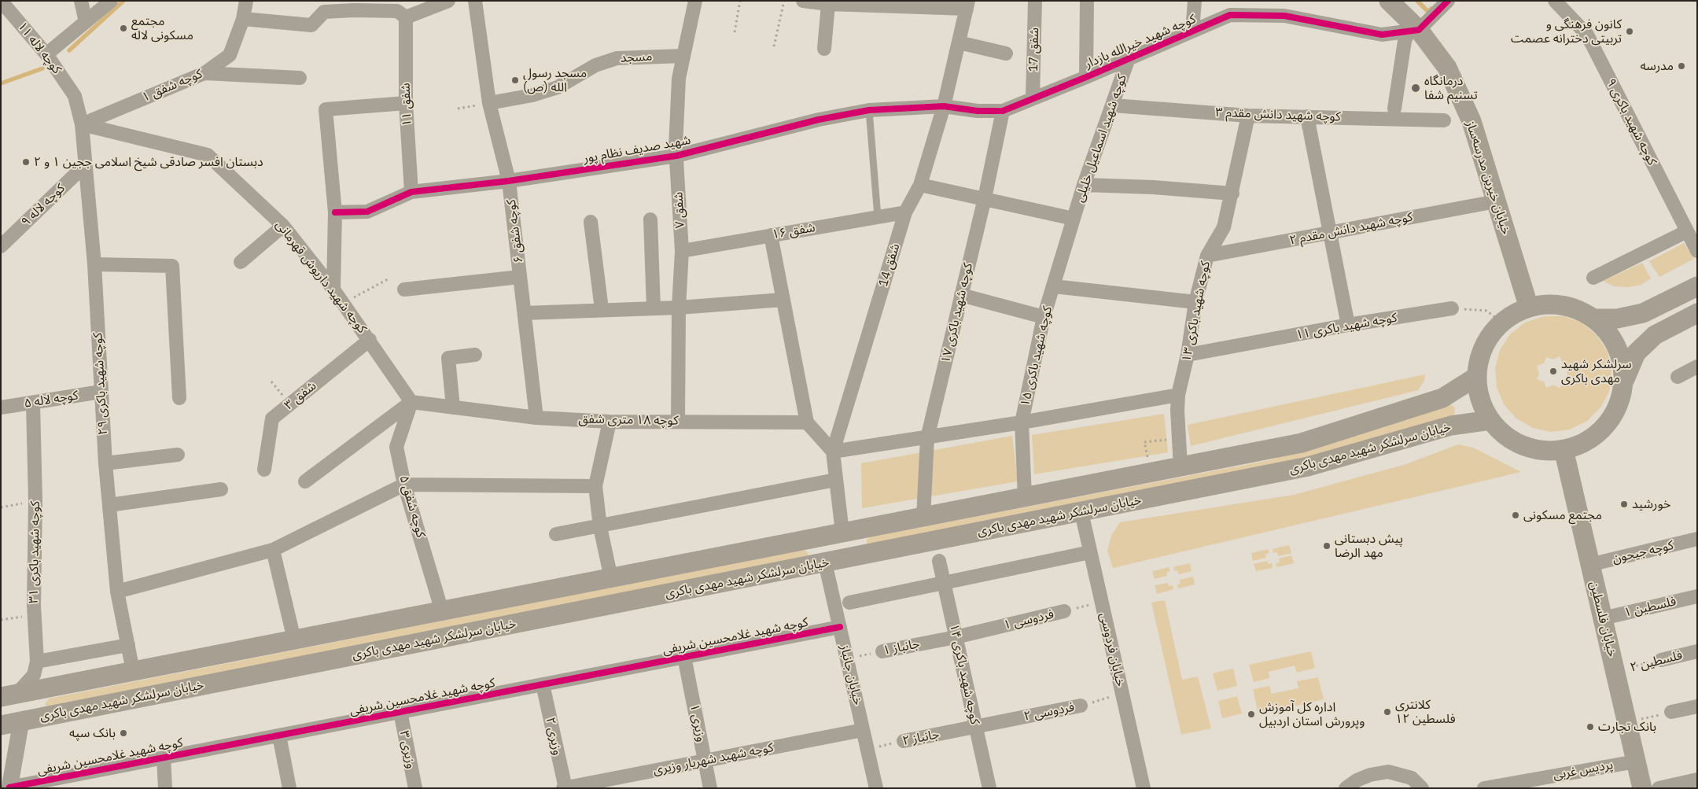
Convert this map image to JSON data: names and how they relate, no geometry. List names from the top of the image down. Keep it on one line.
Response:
{"streets":{"main road":["خیابان خیرین مدرسه‌ساز","خیابان سرلشکر شهید مهدی باکری","خیابان فلسطین"],"street":["کوچه شهید خیرالله بازدار","کوچه لاله ۱۱","شفق 17","مسجد","کوچه شفق ۱","شفق ۱۱","کوچه شهید دانش مقدم ۳","کوچه شهید باکری ۹","کوچه شهید اسماعیل خلیلی","شهید صدیف نظام پور","کوچه لاله ۹","شفق ۷","کوچه شهید دانش مقدم ۲","کوچه شفق ۶","شفق ۱۶","شفق 14","کوچه شهید داریوش قهرمانی","کوچه شهید باکری ۱۳","کوچه شهید باکری ۱۷","کوچه شهید باکری ۱۱","کوچه شهید باکری ۱۵","کوچه شهید باکری ۲۹","شفق ۳","کوچه لاله ۵","کوچه ۱۸ متری شفق","کوچه شفق ۵","کوچه شهید باکری ۳۱","کوچه جیحون","فلسطین ۱","فردوسی ۱","کوچه شهید غلامحسین شریفی","جانباز ۱","خیابان فردوسی","فلسطین ۲","کوچه شهید باکری ۱۴","خیابان جانباز","فردوسی ۲","وزیری ۱","وزیری ۲","جانباز ۲","وزیری ۳","کوچه شهید شهریار وزیری","پردیس غربی"]},"crossings":[["کوچه شهید خیرالله بازدار","شفق 17"],["کوچه شهید خیرالله بازدار","کوچه شهید اسماعیل خلیلی"],["کوچه شهید خیرالله بازدار","شهید صدیف نظام پور"],["کوچه شهید خیرالله بازدار","خیابان خیرین مدرسه‌ساز"],["کوچه شهید خیرالله بازدار","شفق 14"],["کوچه شهید خیرالله بازدار","کوچه شهید باکری ۱۷"],["کوچه لاله ۱۱","کوچه شهید باکری ۲۹"],["مسجد","شفق ۷"],["مسجد","کوچه شفق ۶"],["کوچه شفق ۱","کوچه شهید داریوش قهرمانی"],["کوچه شفق ۱","کوچه شهید باکری ۲۹"],["شفق ۱۱","شهید صدیف نظام پور"],["کوچه شهید دانش مقدم ۳","کوچه شهید اسماعیل خلیلی"],["کوچه شهید دانش مقدم ۳","کوچه شهید باکری ۱۳"],["کوچه شهید اسماعیل خلیلی","کوچه شهید باکری ۱۵"],["شهید صدیف نظام پور","شفق ۷"],["شهید صدیف نظام پور","کوچه شفق ۶"],["شهید صدیف نظام پور","شفق 14"],["خیابان خیرین مدرسه‌ساز","کوچه شهید دانش مقدم ۲"],["کوچه لاله ۹","کوچه شهید باکری ۲۹"],["شفق ۷","شفق ۱۶"],["شفق ۷","کوچه ۱۸ متری شفق"],["کوچه شهید دانش مقدم ۲","کوچه شهید باکری ۱۳"],["کوچه شفق ۶","کوچه ۱۸ متری شفق"],["شفق ۱۶","شفق 14"],["شفق 14","خیابان سرلشکر شهید مهدی باکری"],["کوچه شهید داریوش قهرمانی","کوچه شهید باکری ۲۹"],["کوچه شهید داریوش قهرمانی","شفق ۳"],["کوچه شهید داریوش قهرمانی","کوچه ۱۸ متری شفق"],["کوچه شهید داریوش قهرمانی","کوچه شفق ۵"],["کوچه شهید باکری ۱۳","کوچه شهید باکری ۱۱"],["کوچه شهید باکری ۱۳","خیابان سرلشکر شهید مهدی باکری"],["کوچه شهید باکری ۱۷","خیابان سرلشکر شهید مهدی باکری"],["کوچه شهید باکری ۱۵","خیابان سرلشکر شهید مهدی باکری"],["کوچه شهید باکری ۲۹","کوچه لاله ۵"],["کوچه شهید باکری ۲۹","خیابان سرلشکر شهید مهدی باکری"],["کوچه لاله ۵","کوچه شهید باکری ۳۱"],["کوچه ۱۸ متری شفق","کوچه شفق ۵"],["خیابان سرلشکر شهید مهدی باکری","کوچه شفق ۵"],["خیابان سرلشکر شهید مهدی باکری","کوچه شهید باکری ۳۱"],["خیابان سرلشکر شهید مهدی باکری","خیابان فردوسی"],["خیابان سرلشکر شهید مهدی باکری","خیابان جانباز"],["کوچه جیحون","خیابان فلسطین"],["فلسطین ۱","خیابان فلسطین"],["خیابان فلسطین","فلسطین ۲"],["خیابان فلسطین","پردیس غربی"],["فردوسی ۱","جانباز ۱"],["فردوسی ۱","خیابان فردوسی"],["فردوسی ۱","کوچه شهید باکری ۱۴"],["کوچه شهید غلامحسین شریفی","خیابان جانباز"],["کوچه شهید غلامحسین شریفی","وزیری ۱"],["کوچه شهید غلامحسین شریفی","وزیری ۲"],["کوچه شهید غلامحسین شریفی","وزیری ۳"],["جانباز ۱","کوچه شهید باکری ۱۴"],["جانباز ۱","خیابان جانباز"],["خیابان فردوسی","فردوسی ۲"],["کوچه شهید باکری ۱۴","فردوسی ۲"],["کوچه شهید باکری ۱۴","جانباز ۲"],["خیابان جانباز","جانباز ۲"],["خیابان جانباز","کوچه شهید شهریار وزیری"],["فردوسی ۲","جانباز ۲"],["وزیری ۱","کوچه شهید شهریار وزیری"],["وزیری ۲","کوچه شهید شهریار وزیری"]],"places":["مجتمع مسکونی لاله","کانون فرهنگی و تربیتی دخترانه عصمت","مدرسه","مسجد رسول الله (ص)","درمانگاه تسنیم شفا","دبستان افسر صادقی شیخ اسلامی ججین ۱ و ۲","سرلشکر شهید مهدی باکری","خورشید","مجتمع مسکونی","پیش دبستانی مهد الرضا","کلانتری ۱۲ فلسطین","اداره کل آموزش وپرورش استان اردبیل","بانک تجارت","بانک سپه"]}
